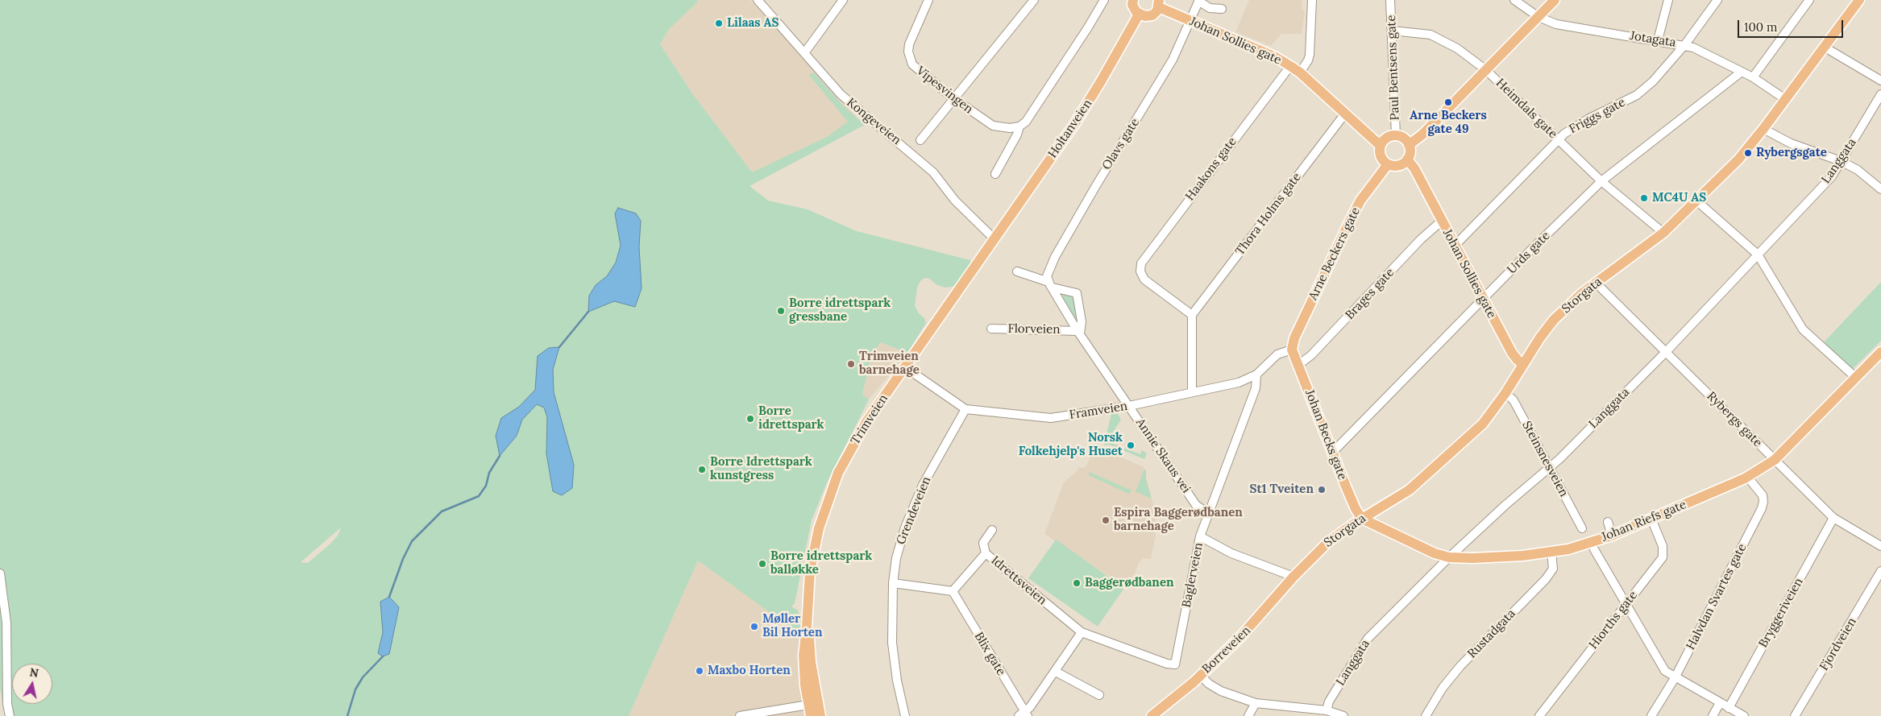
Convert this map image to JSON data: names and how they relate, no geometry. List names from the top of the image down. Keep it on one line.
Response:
{"streets":{"main road":["Johan Sollies gate","Holtanveien","Arne Beckers gate","Storgata","Trimveien","Johan Becks gate","Johan Riefs gate","Borreveien"],"street":["Jotagata","Paul Bentsens gate","Vipesvingen","Heimdals gate","Friggs gate","Kongeveien","Olavs gate","Langgata","Haakons gate","Thora Holms gate","Urds gate","Brages gate","Florveien","Framveien","Rybergs gate","Annie Skaus vei","Steinsnesveien","Grendeveien","Baglerveien","Idrettsveien","Halvdan Svartes gate","Bryggeriveien","Hiorths gate","Rustadgata","Fjordveien","Blix gate"]},"crossings":[["Jotagata","Friggs gate"],["Jotagata","Urds gate"],["Jotagata","Storgata"],["Johan Sollies gate","Paul Bentsens gate"],["Johan Sollies gate","Friggs gate"],["Johan Sollies gate","Olavs gate"],["Johan Sollies gate","Haakons gate"],["Johan Sollies gate","Thora Holms gate"],["Johan Sollies gate","Urds gate"],["Johan Sollies gate","Arne Beckers gate"],["Johan Sollies gate","Brages gate"],["Johan Sollies gate","Storgata"],["Paul Bentsens gate","Heimdals gate"],["Paul Bentsens gate","Arne Beckers gate"],["Heimdals gate","Friggs gate"],["Heimdals gate","Urds gate"],["Heimdals gate","Storgata"],["Kongeveien","Holtanveien"],["Kongeveien","Trimveien"],["Holtanveien","Trimveien"],["Olavs gate","Annie Skaus vei"],["Langgata","Rybergs gate"],["Langgata","Steinsnesveien"],["Langgata","Johan Riefs gate"],["Haakons gate","Thora Holms gate"],["Urds gate","Johan Becks gate"],["Arne Beckers gate","Framveien"],["Arne Beckers gate","Johan Becks gate"],["Brages gate","Johan Becks gate"],["Storgata","Rybergs gate"],["Storgata","Johan Becks gate"],["Storgata","Steinsnesveien"],["Storgata","Johan Riefs gate"],["Storgata","Borreveien"],["Florveien","Annie Skaus vei"],["Framveien","Trimveien"],["Framveien","Johan Becks gate"],["Framveien","Annie Skaus vei"],["Framveien","Grendeveien"],["Framveien","Baglerveien"],["Rybergs gate","Johan Riefs gate"],["Rybergs gate","Bryggeriveien"],["Johan Becks gate","Johan Riefs gate"],["Annie Skaus vei","Baglerveien"],["Johan Riefs gate","Halvdan Svartes gate"],["Johan Riefs gate","Hiorths gate"],["Johan Riefs gate","Rustadgata"],["Baglerveien","Idrettsveien"],["Idrettsveien","Blix gate"]],"places":["Lilaas AS","Arne Beckers gate 49","Rybergsgate","MC4U AS","Borre idrettspark gressbane","Trimveien barnehage","Borre idrettspark","Norsk Folkehjelp's Huset","Borre Idrettspark kunstgress","St1 Tveiten","Espira Baggerødbanen barnehage","Borre idrettspark balløkke","Baggerødbanen","Møller Bil Horten","Maxbo Horten"],"scale_bar":"100 m","north":"top"}
